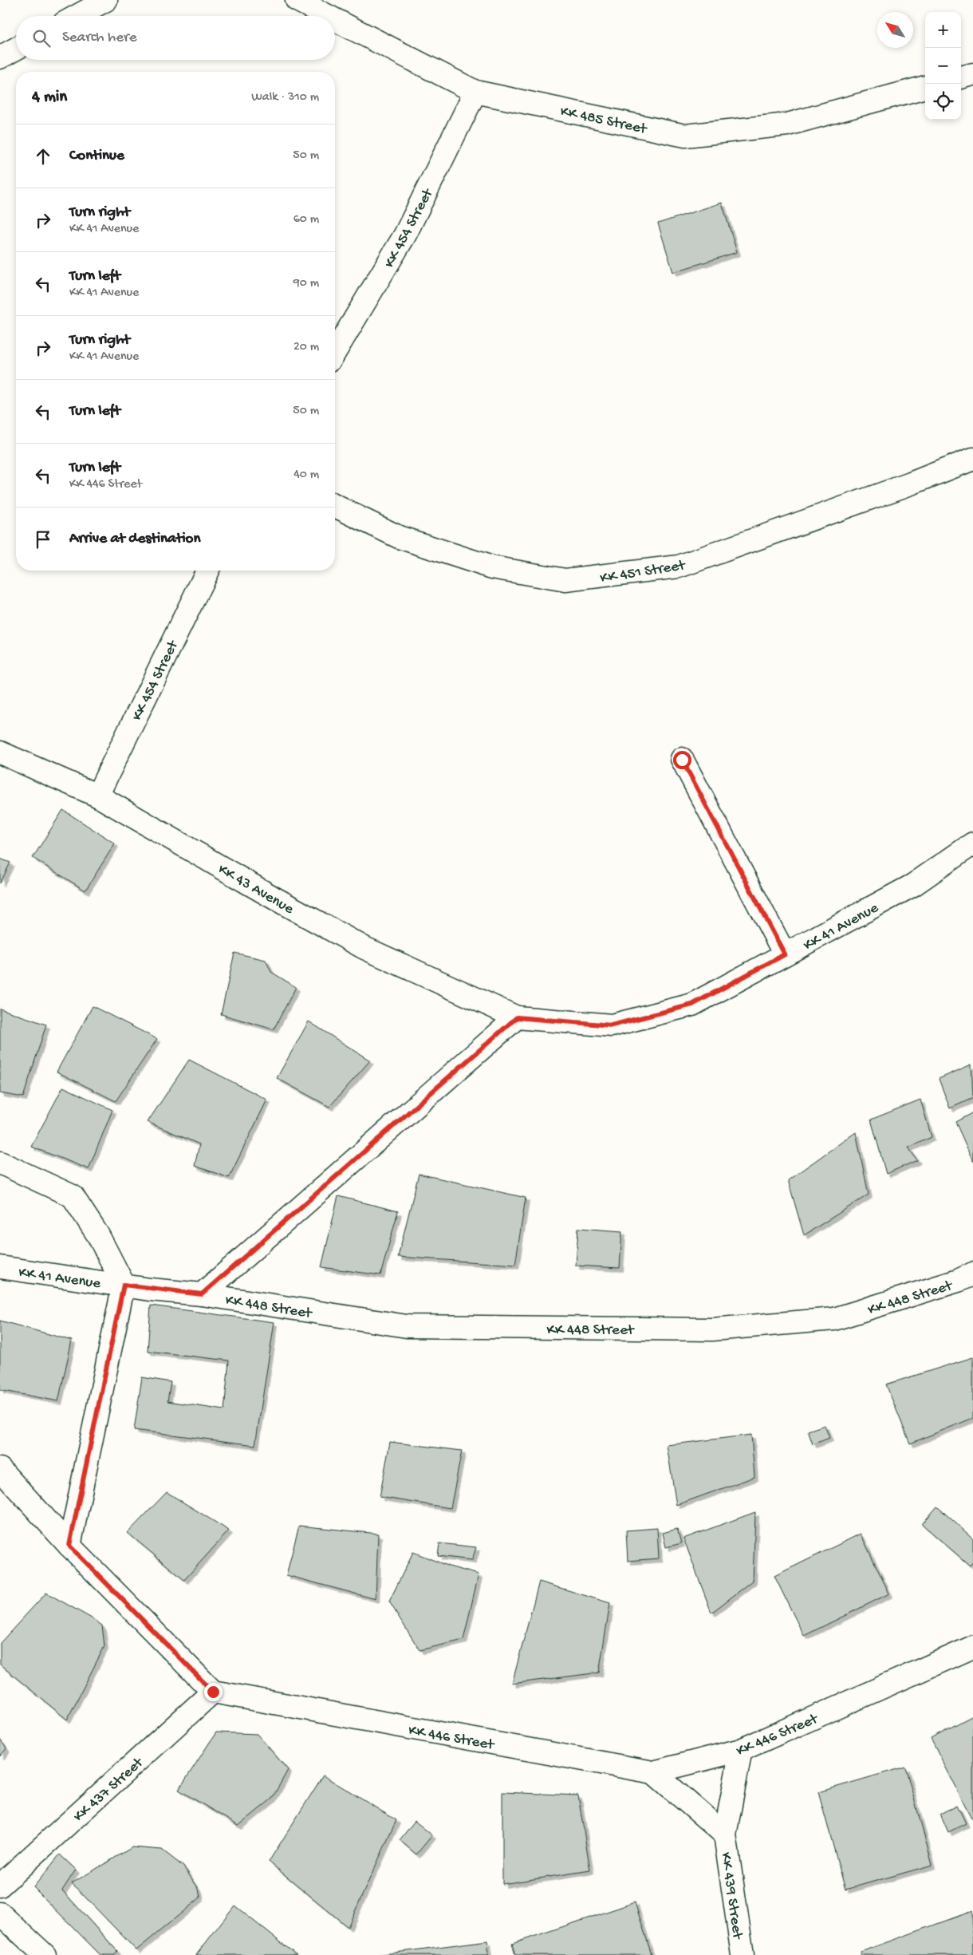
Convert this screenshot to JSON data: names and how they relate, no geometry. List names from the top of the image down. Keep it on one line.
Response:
{"streets":{"street":["KK 485 Street","KK 454 Street","KK 451 Street","KK 43 Avenue","KK 41 Avenue","KK 448 Street","KK 446 Street","KK 437 Street","KK 439 Street"]},"crossings":[["KK 485 Street","KK 454 Street"],["KK 454 Street","KK 43 Avenue"],["KK 43 Avenue","KK 41 Avenue"],["KK 41 Avenue","KK 448 Street"],["KK 446 Street","KK 437 Street"],["KK 446 Street","KK 439 Street"]],"north":"top left","page":{"map_buttons":["+","−"],"search":"Search here","heading":["4 min","Walk · 310 m"],"list":[["Continue","50 m"],["Turn right","KK 41 Avenue","60 m"],["Turn left","KK 41 Avenue","90 m"],["Turn right","KK 41 Avenue","20 m"],["Turn left","50 m"],["Turn left","KK 446 Street","40 m"],"Arrive at destination"]}}
